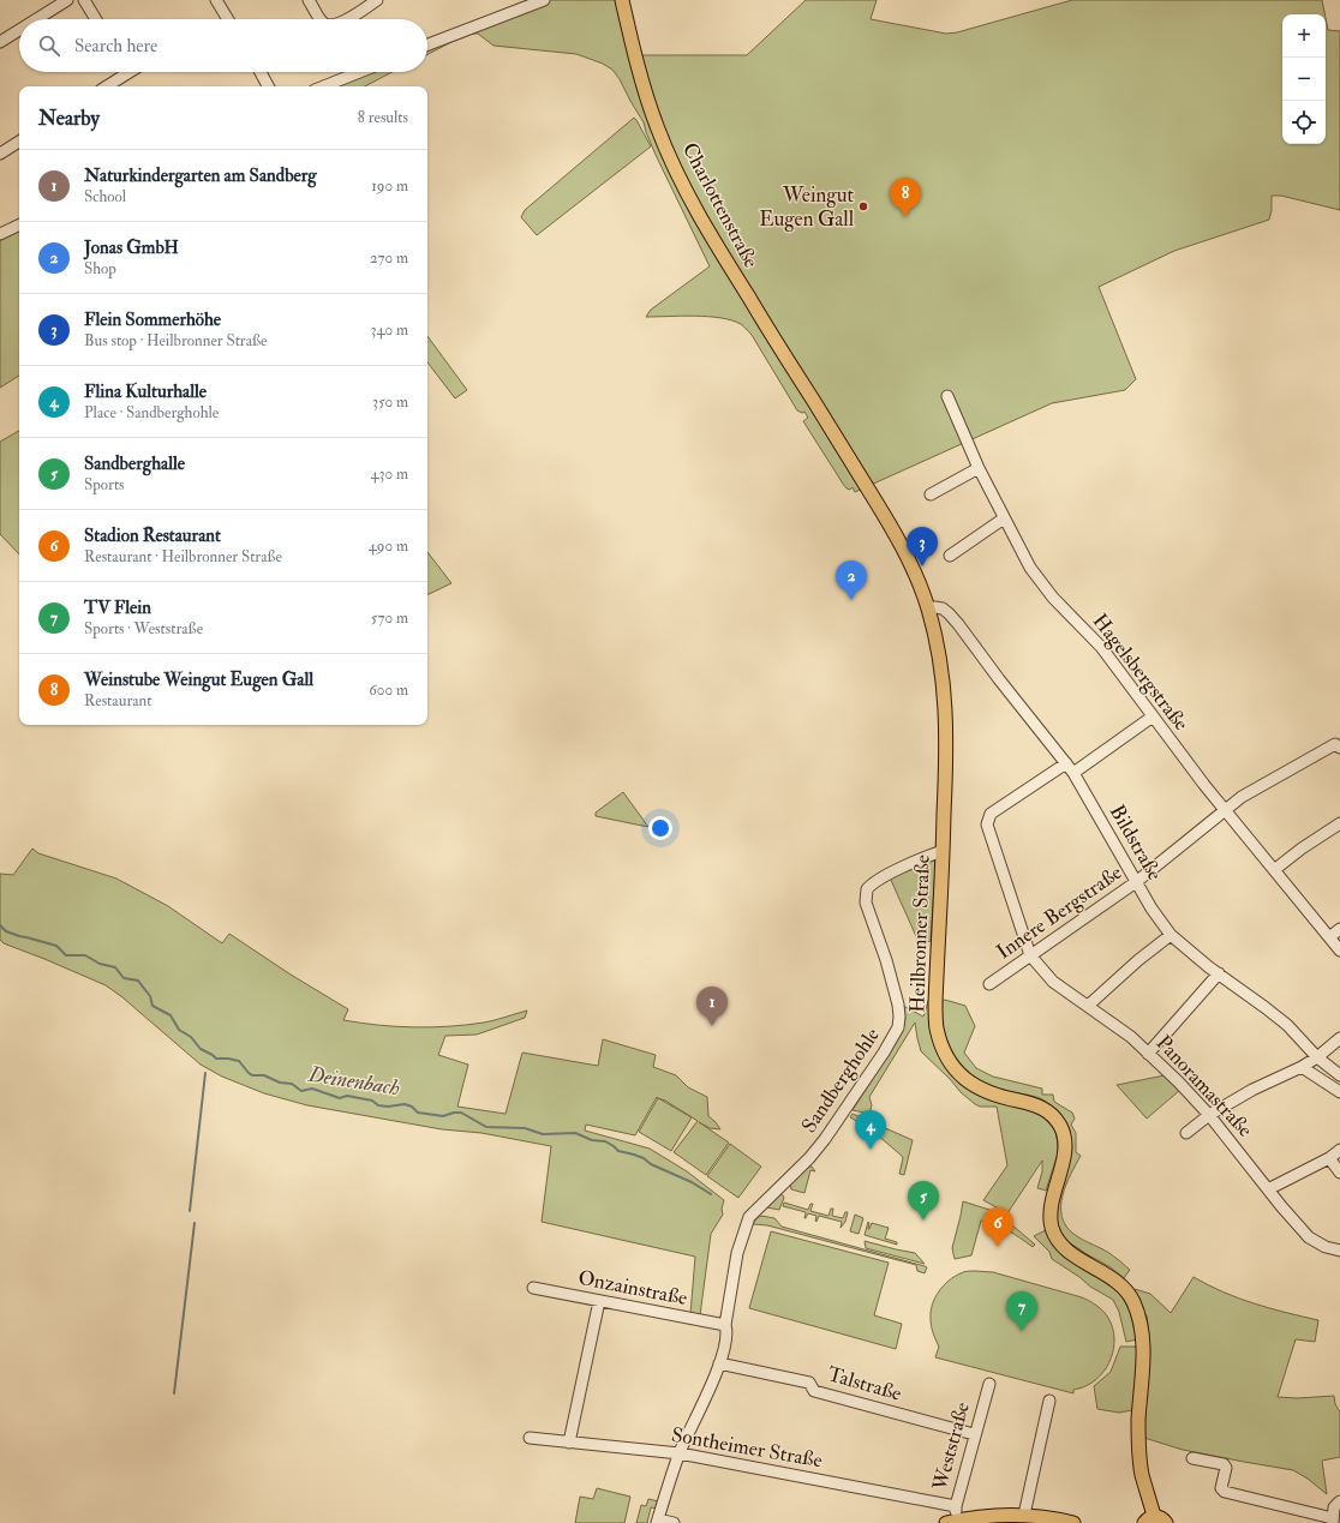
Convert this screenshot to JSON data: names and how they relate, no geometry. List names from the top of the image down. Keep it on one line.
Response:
{"streets":{"main road":["Charlottenstraße","Heilbronner Straße"],"street":["Hagelsbergstraße","Bildstraße","Innere Bergstraße","Sandberghohle","Panoramastraße","Onzainstraße","Talstraße","Weststraße","Sontheimer Straße"]},"crossings":[["Charlottenstraße","Heilbronner Straße"],["Hagelsbergstraße","Innere Bergstraße"],["Bildstraße","Innere Bergstraße"],["Bildstraße","Heilbronner Straße"],["Innere Bergstraße","Panoramastraße"],["Heilbronner Straße","Sandberghohle"],["Sandberghohle","Onzainstraße"],["Talstraße","Weststraße"],["Weststraße","Sontheimer Straße"]],"water":["Deinenbach"],"places":["Weingut Eugen Gall"],"page":{"map_buttons":["+","−"],"search":"Search here","heading":["Nearby","8 results"],"list":[{"mark":"1","name":"Naturkindergarten am Sandberg","note":"School","value":"190 m"},{"mark":"2","name":"Jonas GmbH","note":"Shop","value":"270 m"},{"mark":"3","name":"Flein Sommerhöhe","note":"Bus stop · Heilbronner Straße","value":"340 m"},{"mark":"4","name":"Flina Kulturhalle","note":"Place · Sandberghohle","value":"350 m"},{"mark":"5","name":"Sandberghalle","note":"Sports","value":"430 m"},{"mark":"6","name":"Stadion Restaurant","note":"Restaurant · Heilbronner Straße","value":"490 m"},{"mark":"7","name":"TV Flein","note":"Sports · Weststraße","value":"570 m"},{"mark":"8","name":"Weinstube Weingut Eugen Gall","note":"Restaurant","value":"600 m"}],"pins":["8","3","2","1","4","5","6","7"]}}
